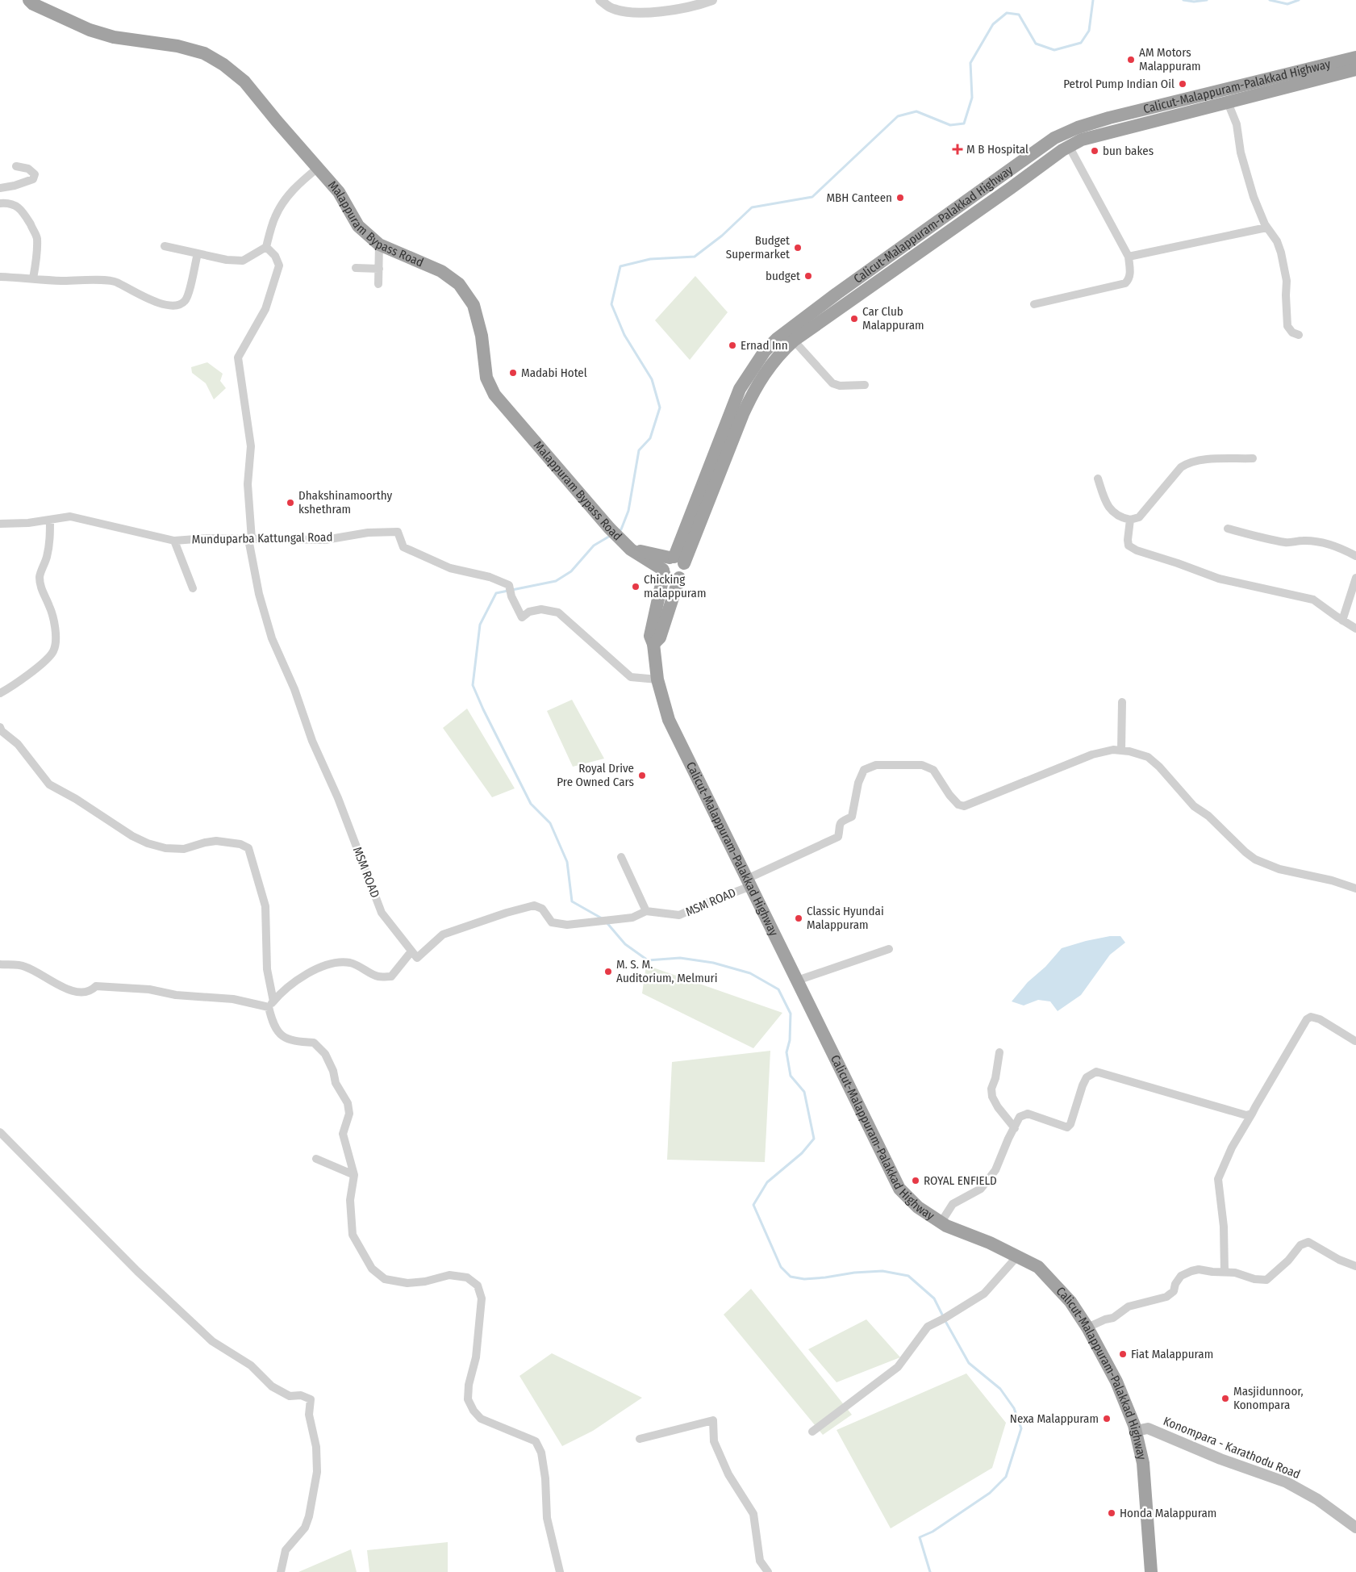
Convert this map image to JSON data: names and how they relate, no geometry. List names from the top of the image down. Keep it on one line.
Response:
{"streets":{"highway":["Calicut-Malappuram-Palakkad Highway","Malappuram Bypass Road"],"main road":["Konompara - Karathodu Road"],"street":["Munduparba Kattungal Road","MSM ROAD"]},"crossings":[["Calicut-Malappuram-Palakkad Highway","Malappuram Bypass Road"],["Calicut-Malappuram-Palakkad Highway","Munduparba Kattungal Road"],["Calicut-Malappuram-Palakkad Highway","MSM ROAD"],["Calicut-Malappuram-Palakkad Highway","Konompara - Karathodu Road"],["Munduparba Kattungal Road","MSM ROAD"]],"places":{"other":["AM Motors Malappuram","Petrol Pump Indian Oil","bun bakes","MBH Canteen","Budget Supermarket","budget","Car Club Malappuram","Ernad Inn","Madabi Hotel","Dhakshinamoorthy kshethram","Chicking malappuram","Royal Drive Pre Owned Cars","Classic Hyundai Malappuram","M. S. M. Auditorium, Melmuri","ROYAL ENFIELD","Fiat Malappuram","Masjidunnoor, Konompara","Nexa Malappuram","Honda Malappuram"],"health":["M B Hospital"]}}
